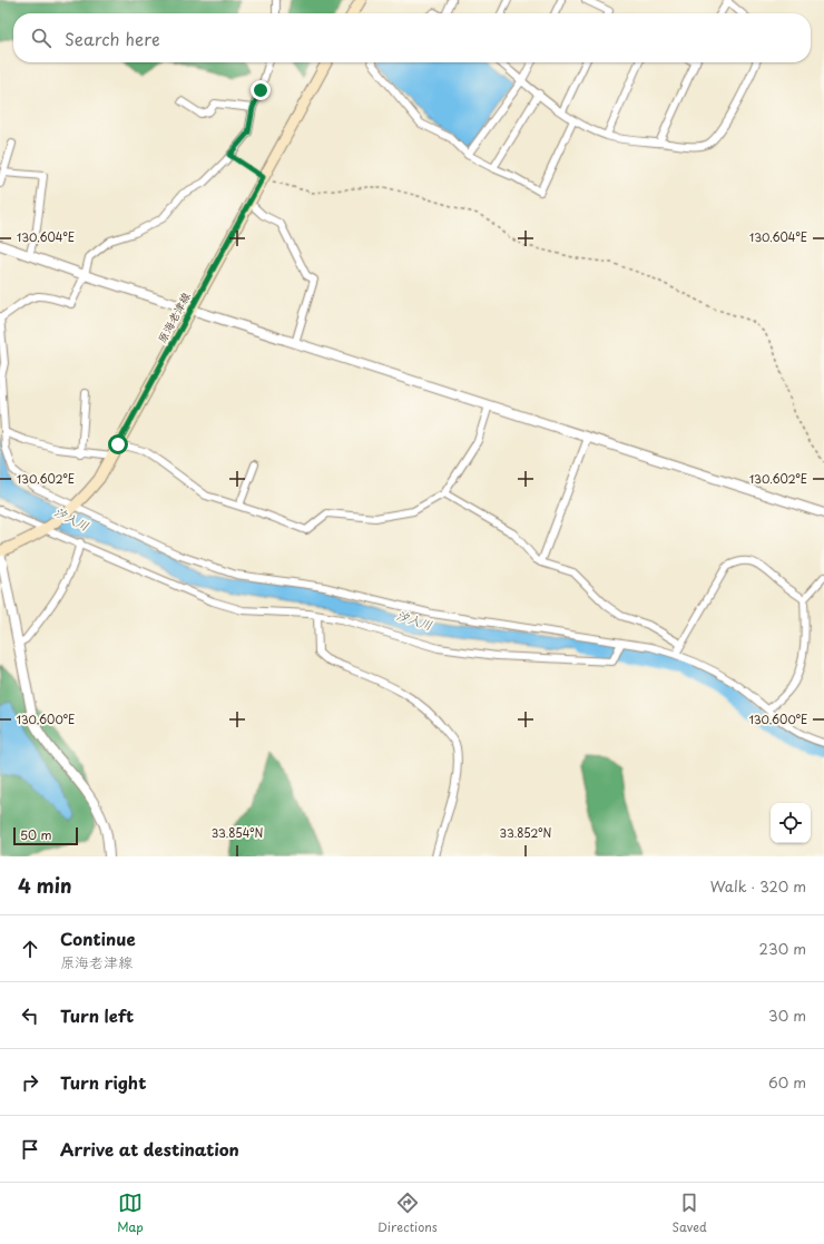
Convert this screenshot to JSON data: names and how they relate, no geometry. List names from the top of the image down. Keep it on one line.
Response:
{"streets":{"main road":["原海老津線"]},"water":["汐入川"],"scale_bar":"50 m","page":{"search":"Search here","scale":"50 m","heading":["4 min","Walk · 320 m"],"list":[["Continue","原海老津線","230 m"],["Turn left","30 m"],["Turn right","60 m"],"Arrive at destination"],"nav":["Map","Directions","Saved"]},"coordinates":["130.604°E","130.602°E","130.600°E","33.854°N","33.852°N"]}
